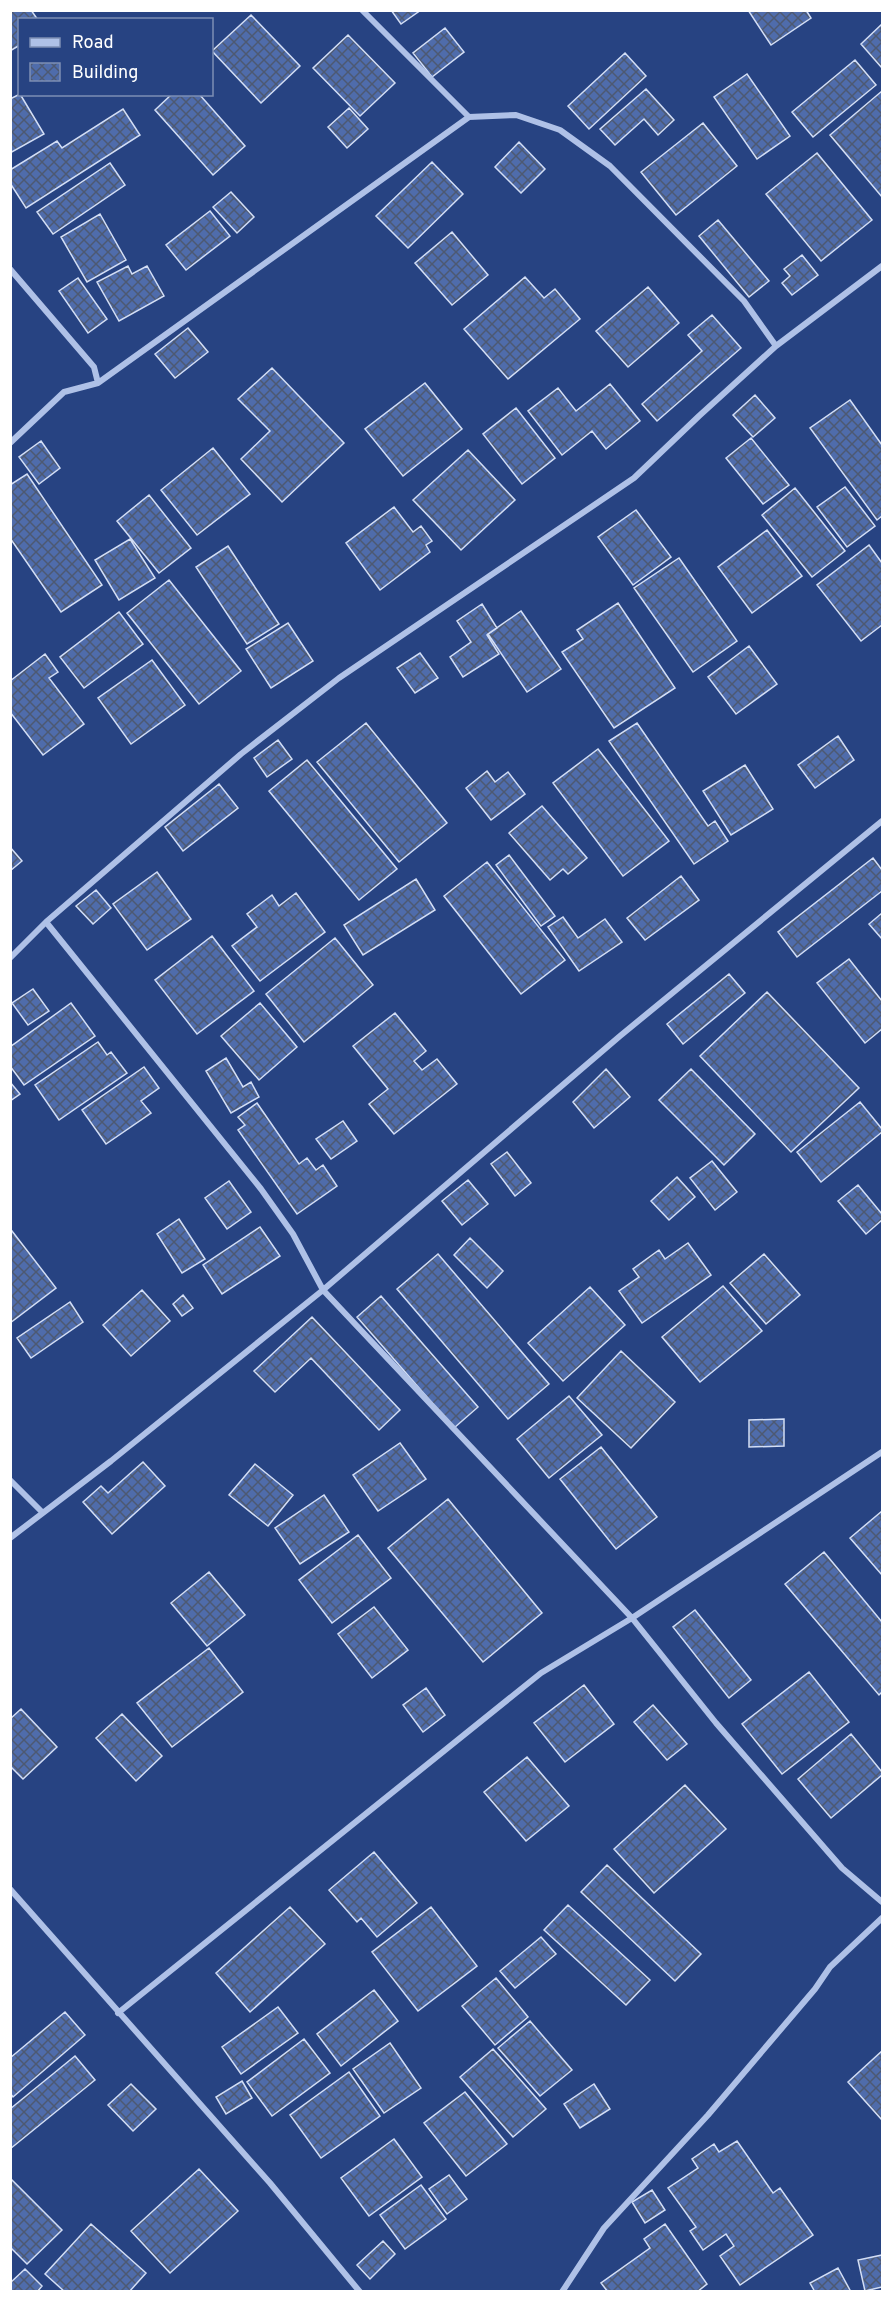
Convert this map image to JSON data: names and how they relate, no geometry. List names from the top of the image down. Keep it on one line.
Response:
{"legend":["Road","Building"]}
